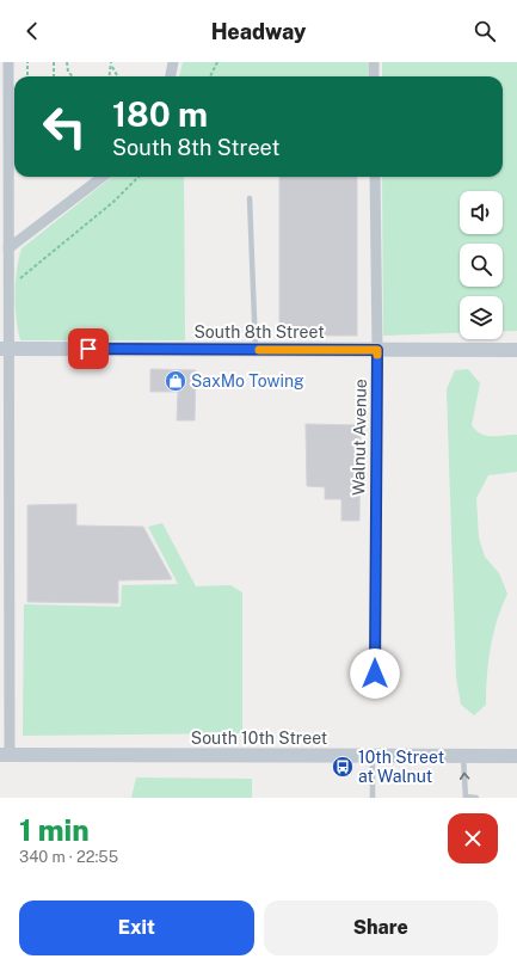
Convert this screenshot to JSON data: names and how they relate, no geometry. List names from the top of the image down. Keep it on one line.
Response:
{"streets":{"main road":["South 8th Street","South 10th Street"],"street":["Walnut Avenue"]},"crossings":[["South 8th Street","Walnut Avenue"]],"places":{"shop":["SaxMo Towing"],"bus stop":["10th Street at Walnut"]},"page":{"header":"Headway","turn":["180 m","South 8th Street"],"heading":["1 min","340 m · 22:55"],"buttons":["Exit","Share"]}}
